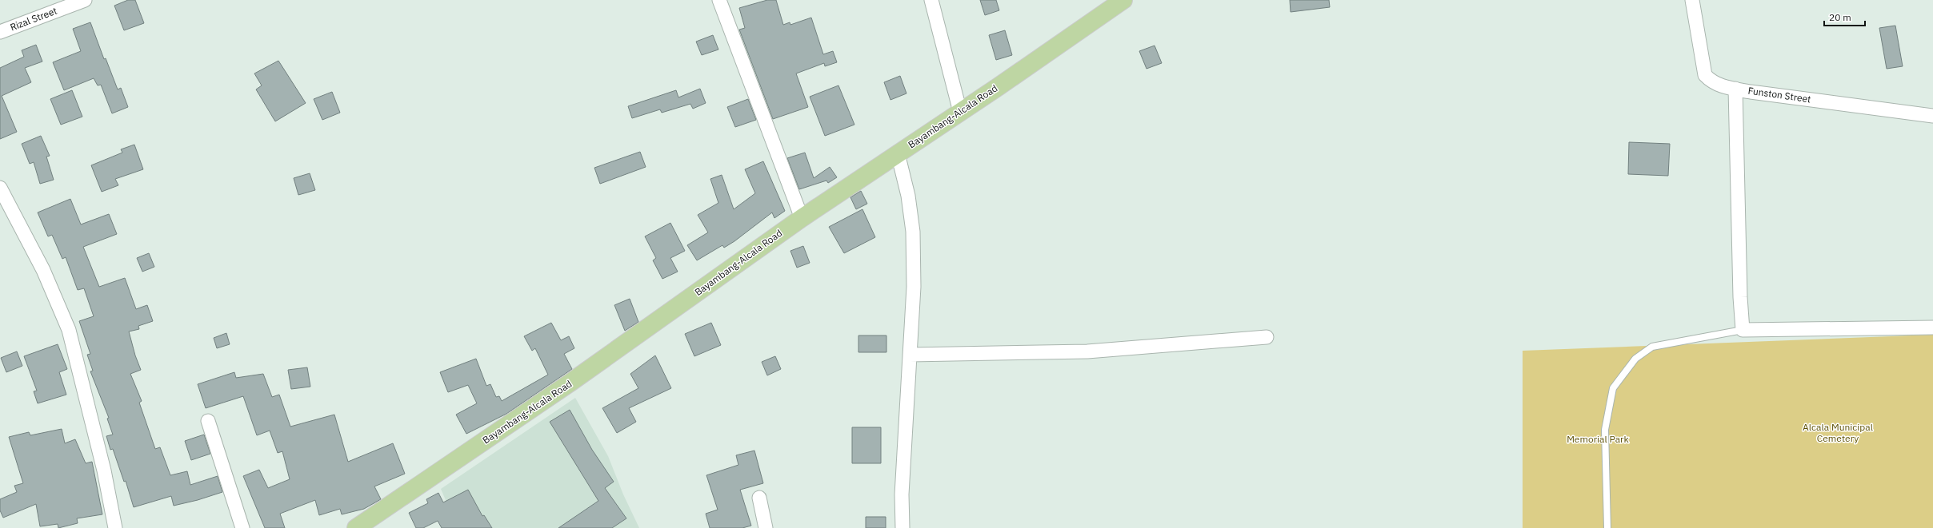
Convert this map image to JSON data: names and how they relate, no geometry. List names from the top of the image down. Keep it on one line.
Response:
{"streets":{"main road":["Bayambang-Alcala Road"],"street":["Rizal Street","Funston Street"]},"parks":["Alcala Municipal Cemetery","Memorial Park"],"scale_bar":"20 m"}
